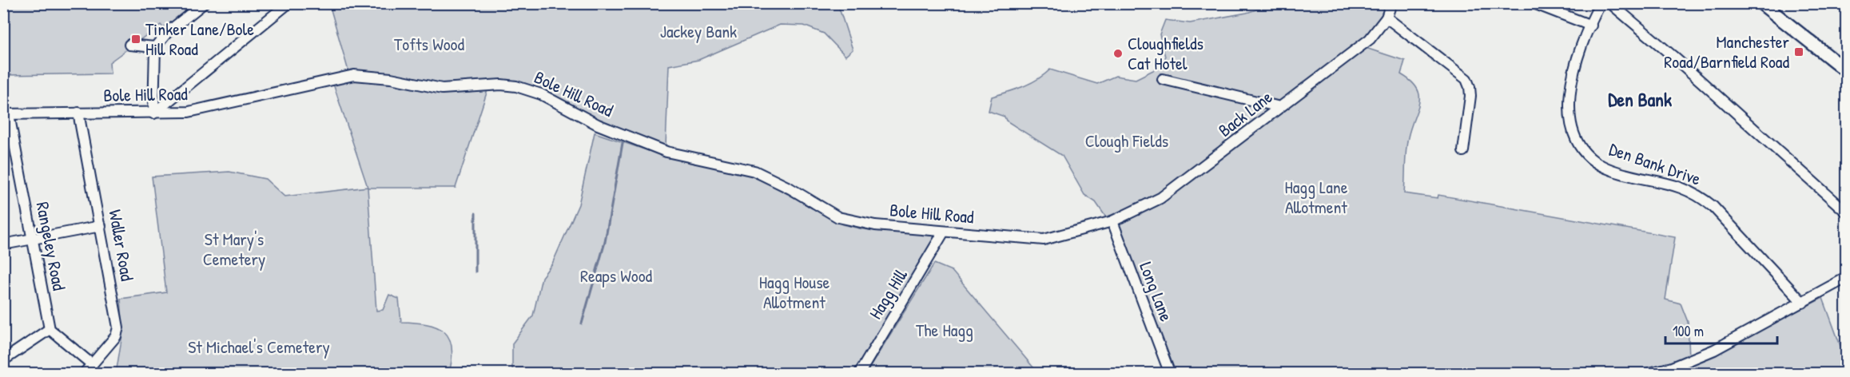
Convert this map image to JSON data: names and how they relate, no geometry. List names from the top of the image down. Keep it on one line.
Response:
{"streets":{"street":["Bole Hill Road","Back Lane","Den Bank Drive","Waller Road","Rangeley Road","Long Lane","Hagg Hill"]},"crossings":[["Bole Hill Road","Back Lane"],["Bole Hill Road","Waller Road"],["Bole Hill Road","Rangeley Road"],["Bole Hill Road","Long Lane"],["Bole Hill Road","Hagg Hill"],["Back Lane","Long Lane"]],"districts":["Den Bank"],"parks":["Jackey Bank","Tofts Wood","Clough Fields","Hagg Lane Allotment","St Mary's Cemetery","Reaps Wood","Hagg House Allotment","The Hagg","St Michael's Cemetery"],"places":{"transit":["Tinker Lane/Bole Hill Road","Manchester Road/Barnfield Road"],"other":["Cloughfields Cat Hotel"]},"scale_bar":"100 m"}
